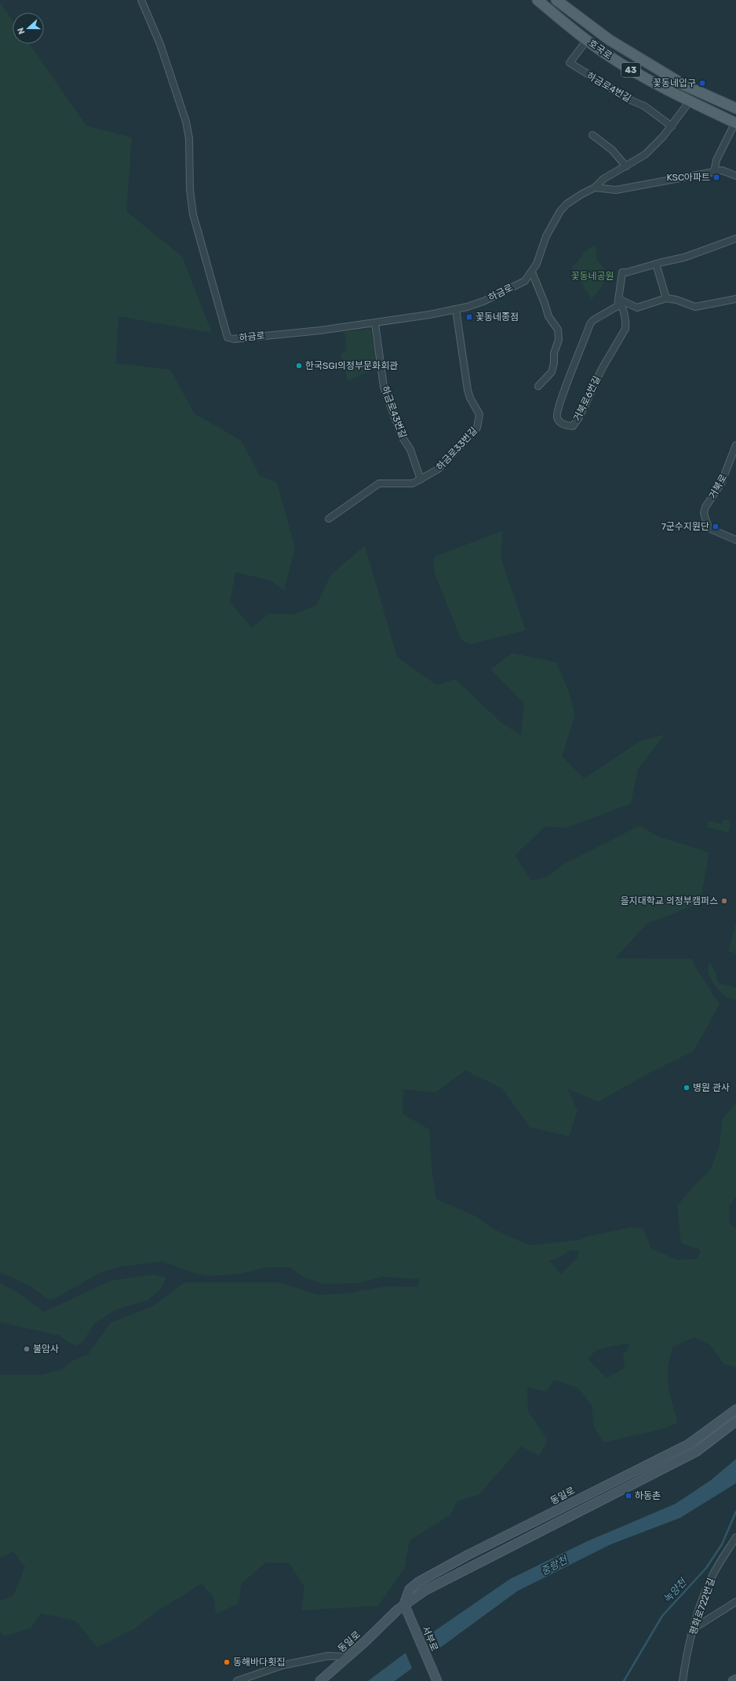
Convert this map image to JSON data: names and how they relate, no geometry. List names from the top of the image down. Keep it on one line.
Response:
{"streets":{"main road":["호국로","43"],"street":["하금로4번길","하금로","거북로6번길","하금로43번길","하금로33번길","거북로","동일로","평화로722번길","서부로"]},"crossings":[["호국로","하금로4번길"],["호국로","하금로"],["하금로4번길","하금로"],["하금로","하금로43번길"],["하금로","하금로33번길"],["하금로43번길","하금로33번길"],["동일로","서부로"]],"water":["중랑천","녹양천"],"parks":["꽃동네공원"],"places":{"transit":["꽃동네입구","KSC아파트","꽃동네종점","7군수지원단","하동촌"],"other":["한국SGI의정부문화회관","을지대학교 의정부캠퍼스","병원 관사","불암사","동해바다횟집"]},"north":"left"}
